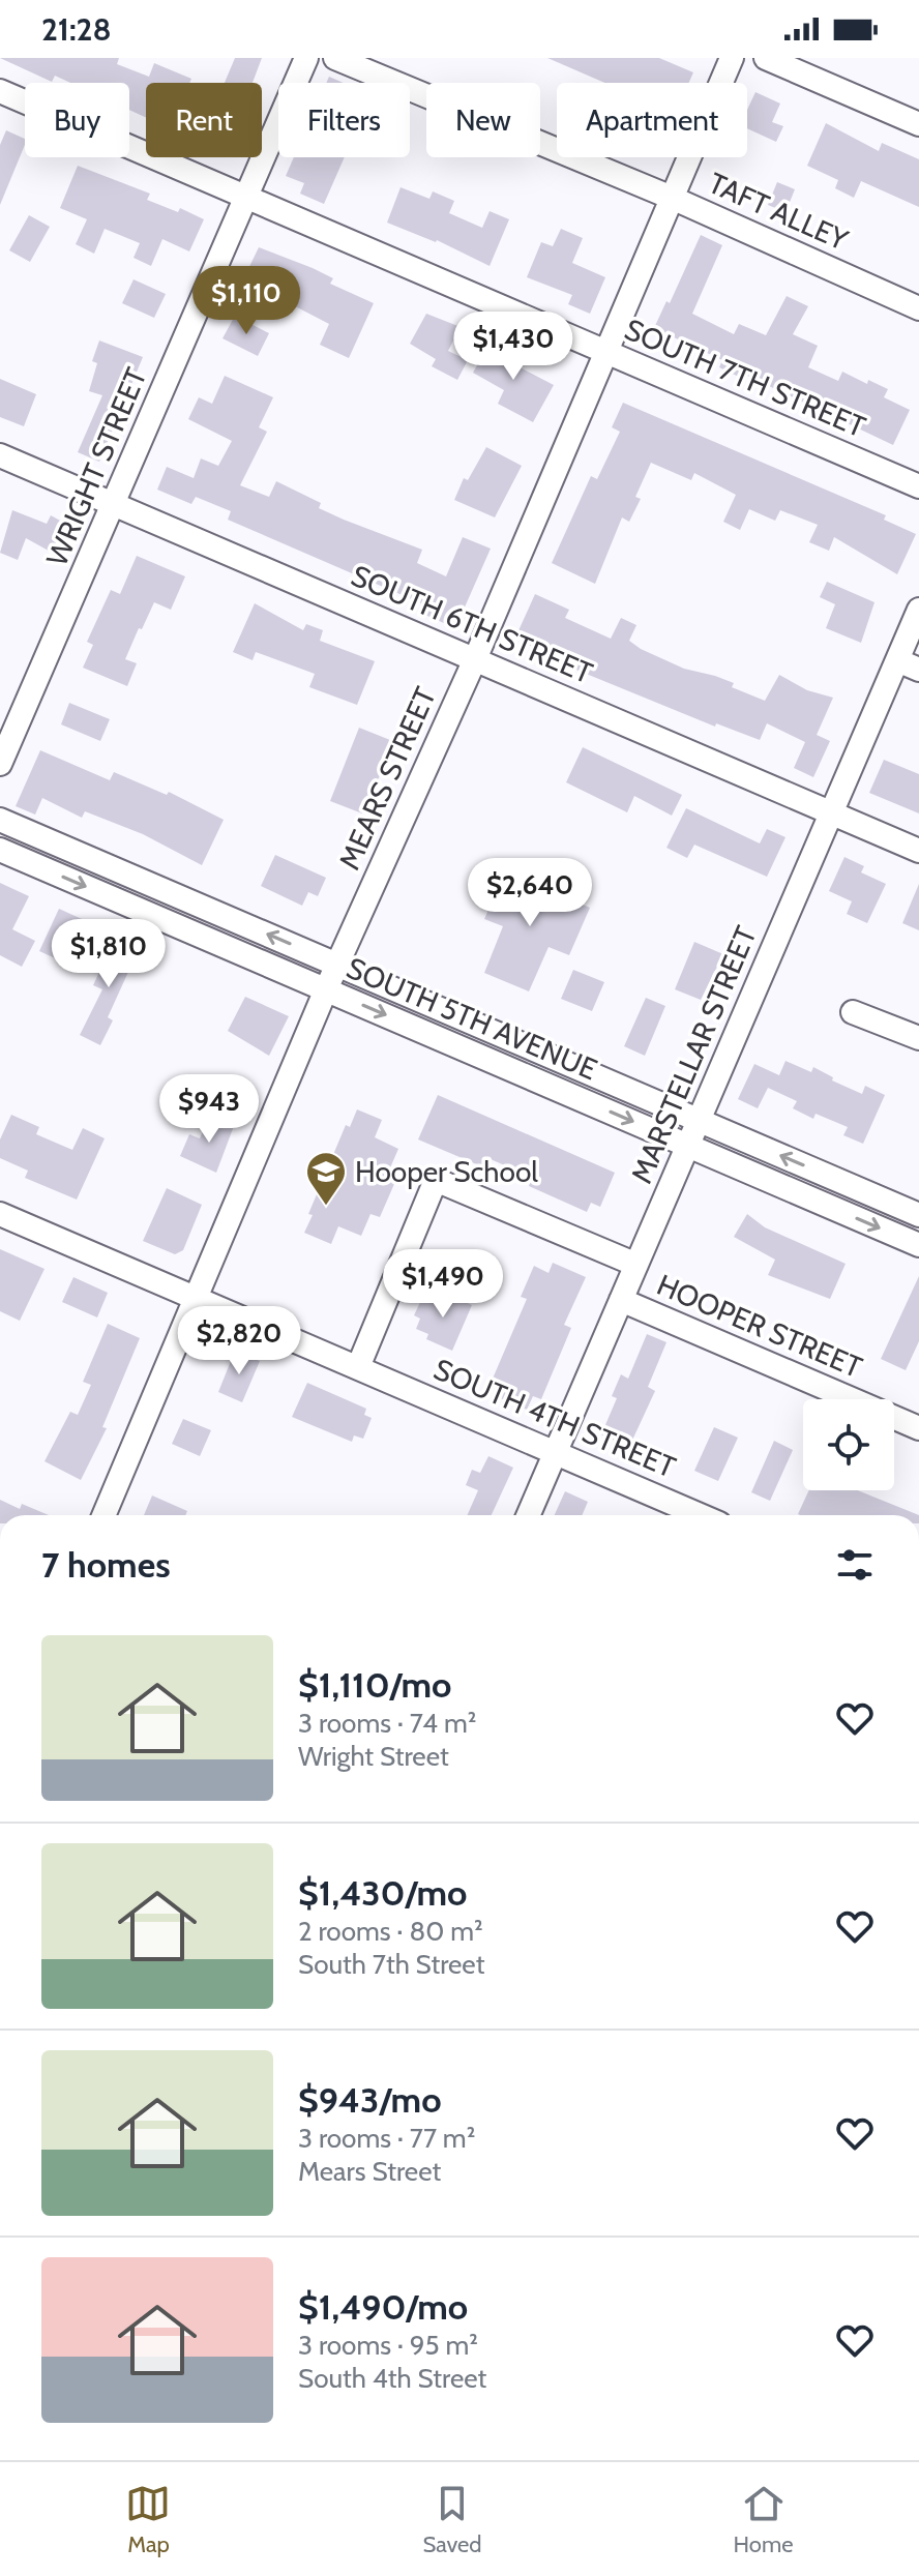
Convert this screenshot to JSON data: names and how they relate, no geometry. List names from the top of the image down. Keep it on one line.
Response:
{"streets":{"street":["TAFT ALLEY","SOUTH 7TH STREET","WRIGHT STREET","SOUTH 6TH STREET","MEARS STREET","SOUTH 5TH AVENUE","MARSTELLAR STREET","HOOPER STREET","SOUTH 4TH STREET"]},"crossings":[["TAFT ALLEY","MEARS STREET"],["SOUTH 7TH STREET","WRIGHT STREET"],["SOUTH 7TH STREET","MEARS STREET"],["WRIGHT STREET","SOUTH 6TH STREET"],["SOUTH 6TH STREET","MEARS STREET"],["SOUTH 6TH STREET","MARSTELLAR STREET"],["MEARS STREET","SOUTH 5TH AVENUE"],["MEARS STREET","SOUTH 4TH STREET"],["SOUTH 5TH AVENUE","MARSTELLAR STREET"],["MARSTELLAR STREET","HOOPER STREET"],["MARSTELLAR STREET","SOUTH 4TH STREET"]],"places":{"school or university":["Hooper School"]},"page":{"status":"21:28","chip":["Buy","Rent","Filters","New","Apartment"],"price":["$1,110","$1,430","$2,640","$1,810","$943","$1,490","$2,820"],"heading":"7 homes","list":[{"name":"$1,110/mo","note":"3 rooms · 74 m² · Wright Street"},{"name":"$1,430/mo","note":"2 rooms · 80 m² · South 7th Street"},{"name":"$943/mo","note":"3 rooms · 77 m² · Mears Street"},{"name":"$1,490/mo","note":"3 rooms · 95 m² · South 4th Street"}],"tabs":["Map","Saved","Home"]}}
